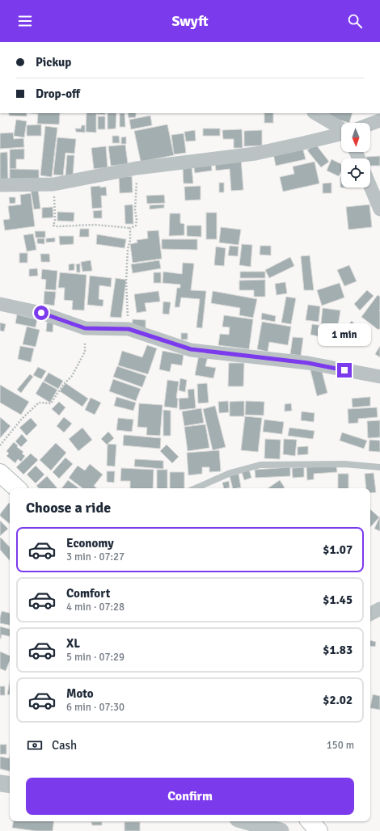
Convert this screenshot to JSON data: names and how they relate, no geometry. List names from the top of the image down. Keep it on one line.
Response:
{"north":"bottom","page":{"header":"Swyft","banner":["Pickup","Drop-off"],"bubble":"1 min","heading":"Choose a ride","list":[{"name":"Economy","note":"3 min · 07:27","value":"$1.07"},{"name":"Comfort","note":"4 min · 07:28","value":"$1.45"},{"name":"XL","note":"5 min · 07:29","value":"$1.83"},{"name":"Moto","note":"6 min · 07:30","value":"$2.02"}],"pay":["Cash","150 m"],"buttons":"Confirm"}}
